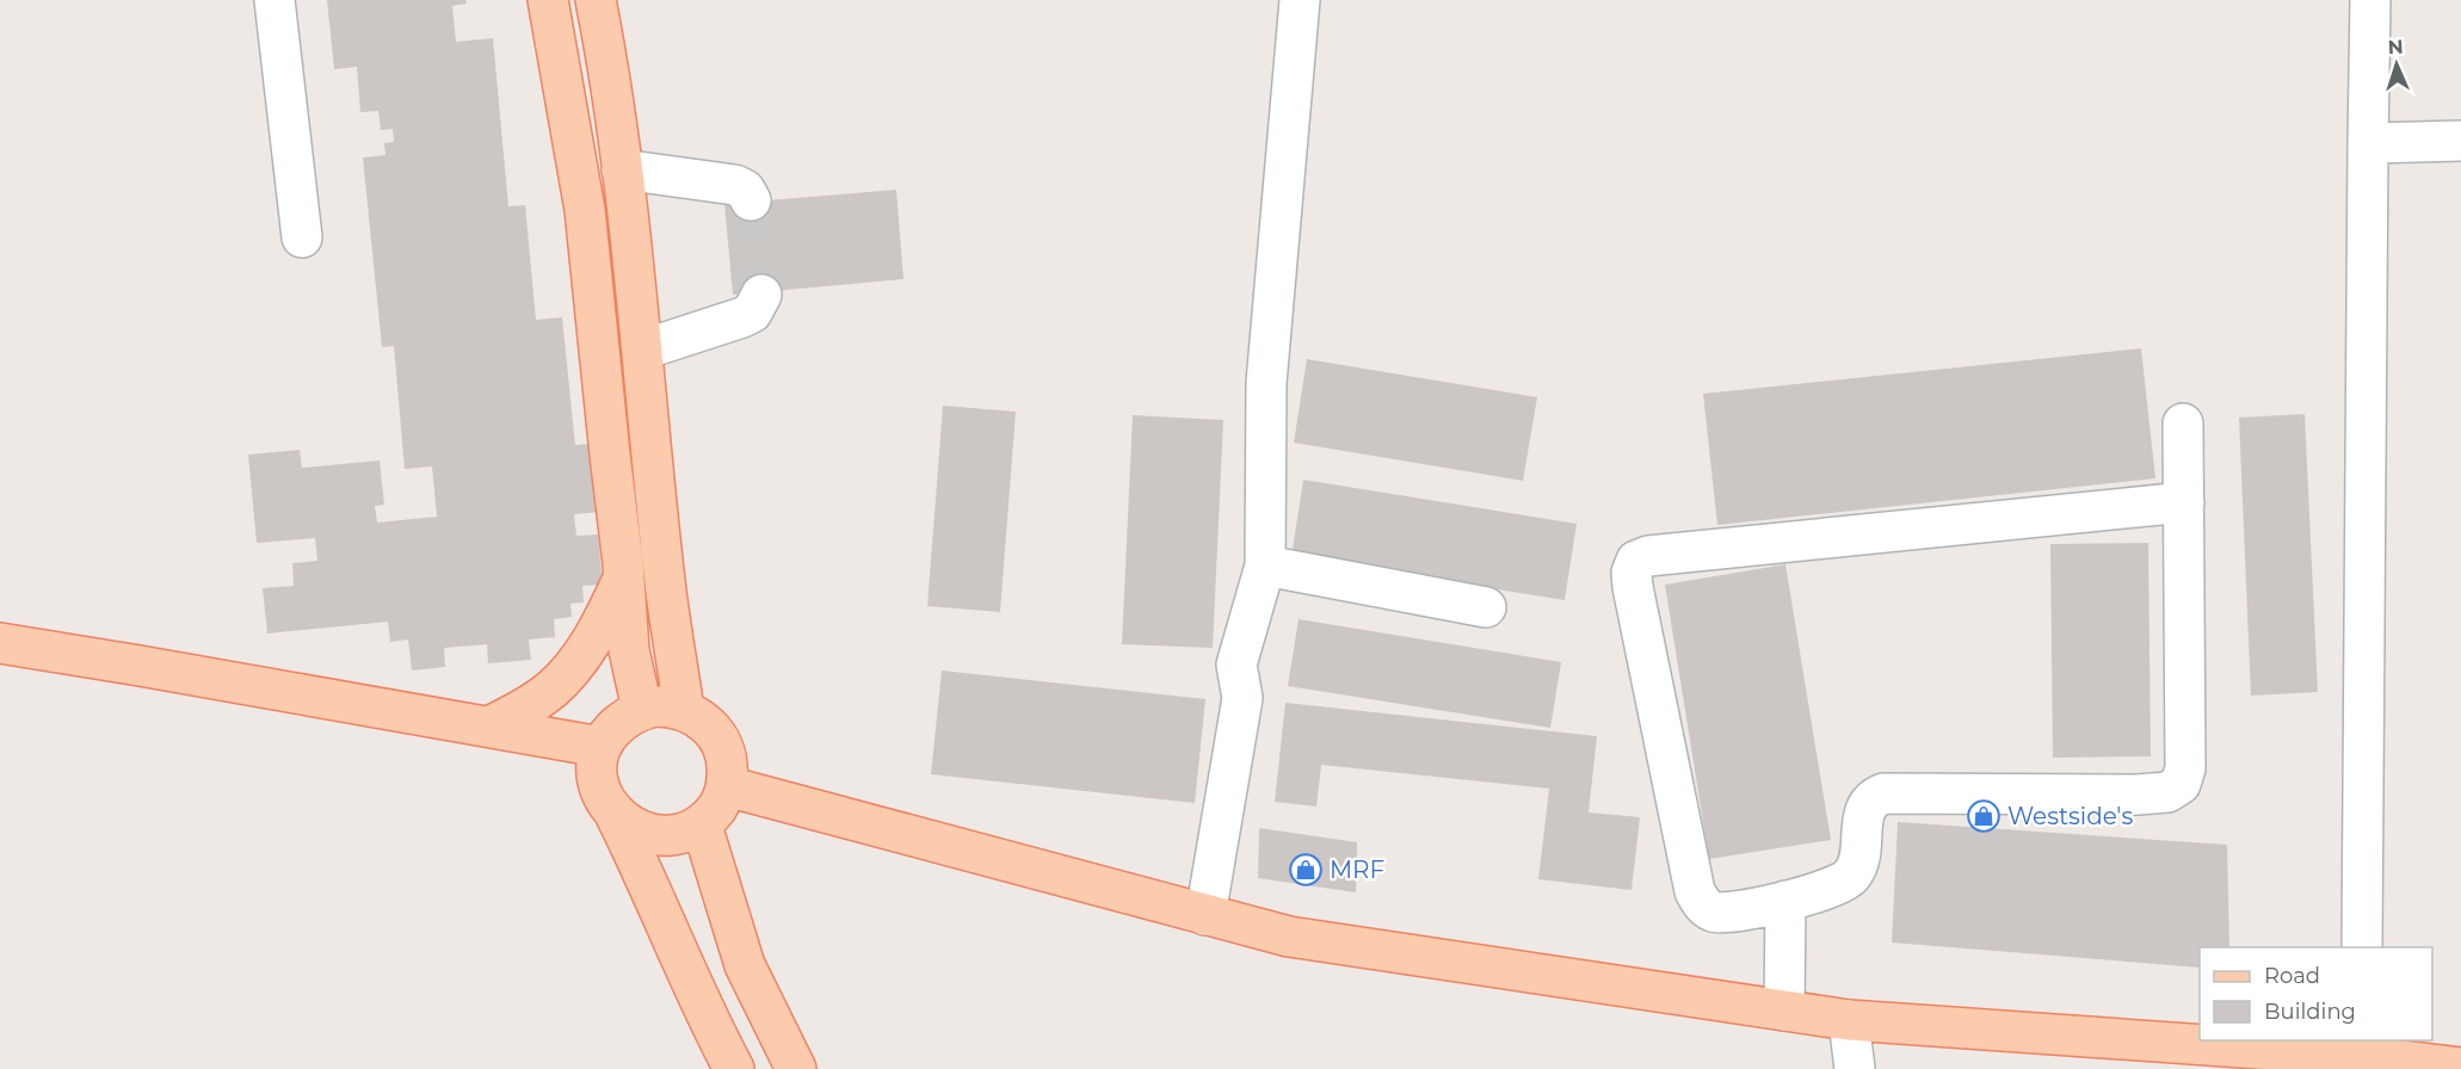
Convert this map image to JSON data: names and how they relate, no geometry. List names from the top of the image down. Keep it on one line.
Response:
{"places":{"shop":["Westside's","MRF"]},"legend":["Road","Building"],"north":"top"}
